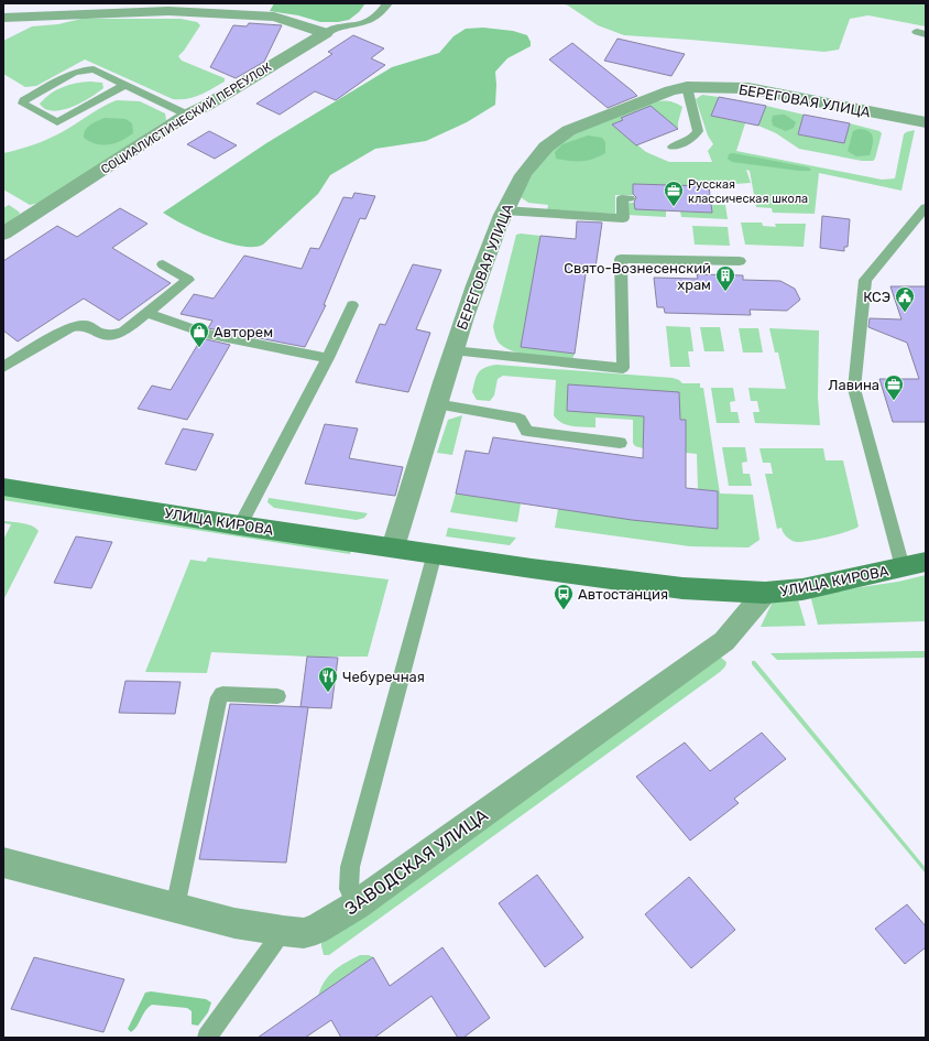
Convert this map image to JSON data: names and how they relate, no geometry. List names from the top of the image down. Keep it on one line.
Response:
{"streets":{"main road":["УЛИЦА КИРОВА"],"street":["БЕРЕГОВАЯ УЛИЦА","СОЦИАЛИСТИЧЕСКИЙ ПЕРЕУЛОК","ЗАВОДСКАЯ УЛИЦА"]},"crossings":[["БЕРЕГОВАЯ УЛИЦА","УЛИЦА КИРОВА"],["УЛИЦА КИРОВА","ЗАВОДСКАЯ УЛИЦА"]],"places":{"office":["Русская классическая школа","Лавина"],"building":["Свято-Вознесенский храм"],"public building":["КСЭ"],"shop":["Авторем"],"bus stop":["Автостанция"],"restaurant":["Чебуречная"]}}
